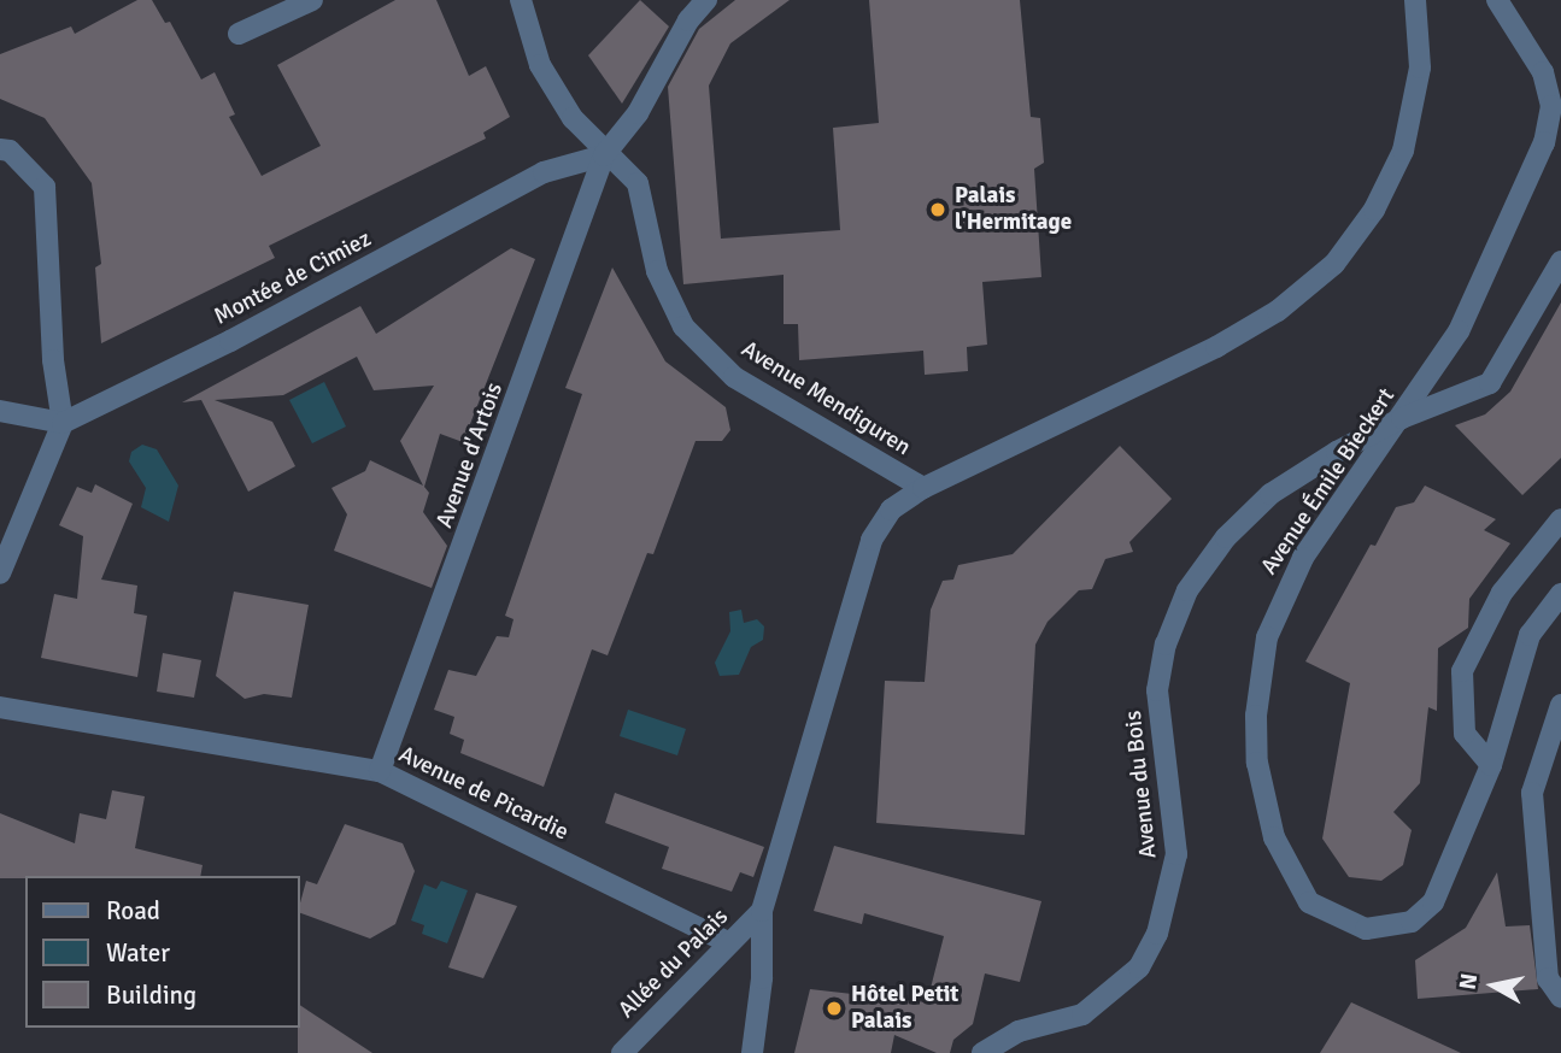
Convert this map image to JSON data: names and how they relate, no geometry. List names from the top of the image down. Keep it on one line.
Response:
{"streets":{"street":["Montée de Cimiez","Avenue Mendiguren","Avenue d'Artois","Avenue Émile Bieckert","Avenue du Bois","Avenue de Picardie","Allée du Palais"]},"crossings":[["Montée de Cimiez","Avenue Mendiguren"],["Montée de Cimiez","Avenue d'Artois"],["Avenue Mendiguren","Avenue d'Artois"],["Avenue d'Artois","Avenue de Picardie"],["Avenue Émile Bieckert","Avenue du Bois"],["Avenue de Picardie","Allée du Palais"]],"places":["Palais l'Hermitage","Hôtel Petit Palais"],"legend":["Road","Water","Building"],"north":"left"}
